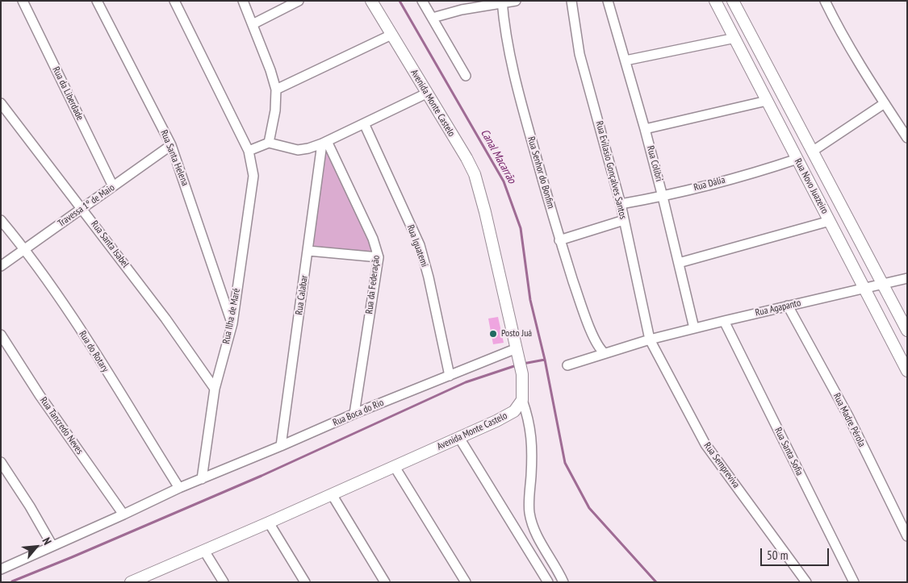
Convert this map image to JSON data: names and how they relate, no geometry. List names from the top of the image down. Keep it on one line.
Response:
{"streets":{"street":["Rua da Liberdade","Avenida Monte Castelo","Rua Santa Helena","Rua Colibri","Rua Evilasio Gonçalves Santos","Rua Senhor do Bonfim","Rua Dália","Rua Novo Juazeiro","Travessa 1º de Maio","Rua Santa Isabel","Rua Iguatemi","Rua da Federação","Rua Calabar","Rua Agapanto","Rua Ilha de Maré","Rua do Rotary","Rua Boca do Rio","Rua Madre Pérola","Rua Tancredo Neves","Rua Santa Sofia","Rua Sempreviva"]},"crossings":[["Rua da Liberdade","Travessa 1º de Maio"],["Avenida Monte Castelo","Rua Boca do Rio"],["Rua Santa Helena","Travessa 1º de Maio"],["Rua Santa Helena","Rua Ilha de Maré"],["Rua Colibri","Rua Dália"],["Rua Colibri","Rua Agapanto"],["Rua Evilasio Gonçalves Santos","Rua Dália"],["Rua Evilasio Gonçalves Santos","Rua Agapanto"],["Rua Evilasio Gonçalves Santos","Rua Sempreviva"],["Rua Senhor do Bonfim","Rua Agapanto"],["Rua Dália","Rua Novo Juazeiro"],["Rua Novo Juazeiro","Rua Agapanto"],["Travessa 1º de Maio","Rua Santa Isabel"],["Travessa 1º de Maio","Rua do Rotary"],["Rua Santa Isabel","Rua Ilha de Maré"],["Rua Iguatemi","Rua Boca do Rio"],["Rua da Federação","Rua Calabar"],["Rua da Federação","Rua Boca do Rio"],["Rua Calabar","Rua Boca do Rio"],["Rua Agapanto","Rua Madre Pérola"],["Rua Agapanto","Rua Santa Sofia"],["Rua Agapanto","Rua Sempreviva"],["Rua Ilha de Maré","Rua Boca do Rio"],["Rua do Rotary","Rua Boca do Rio"],["Rua Boca do Rio","Rua Tancredo Neves"]],"water":["Canal Macarrão"],"places":["Posto Juá"],"scale_bar":"50 m","north":"top right"}
